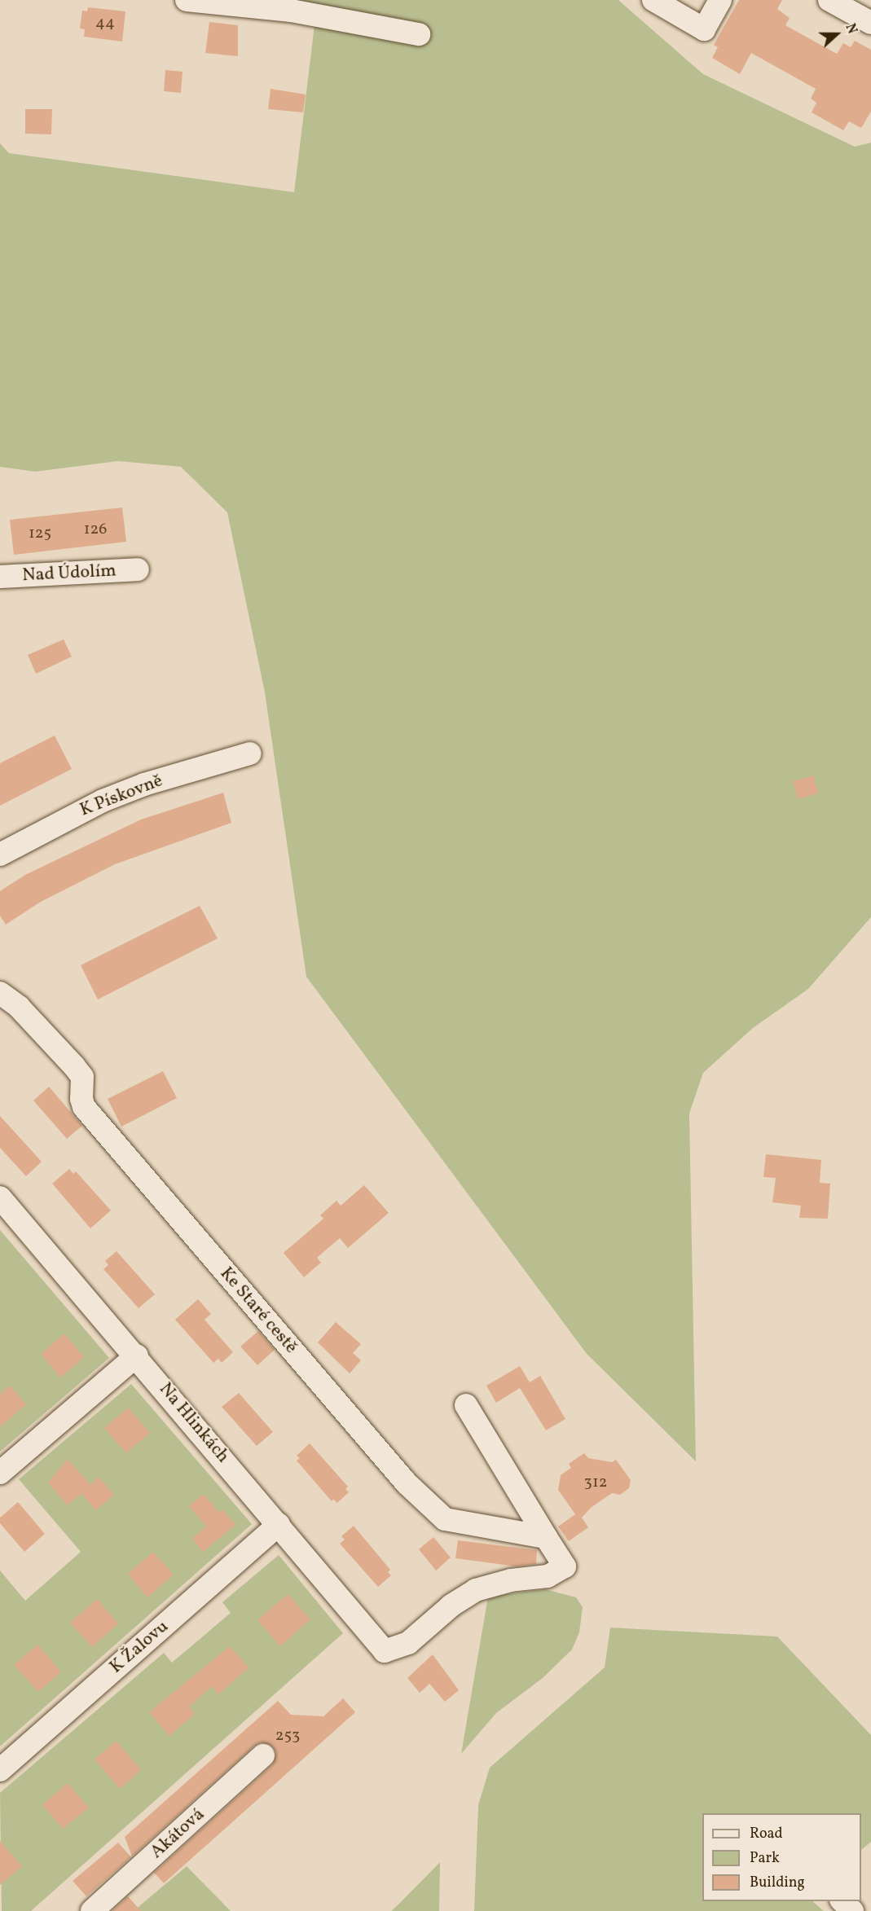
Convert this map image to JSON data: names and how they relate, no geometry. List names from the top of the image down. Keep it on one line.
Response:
{"streets":{"street":["Nad Údolím","K Pískovně","Ke Staré cestě","Na Hlinkách","K Žalovu","Akátová"]},"crossings":[["Ke Staré cestě","Na Hlinkách"],["Na Hlinkách","K Žalovu"]],"house_numbers":["44","126","125","312","253"],"legend":["Road","Park","Building"],"north":"right"}
